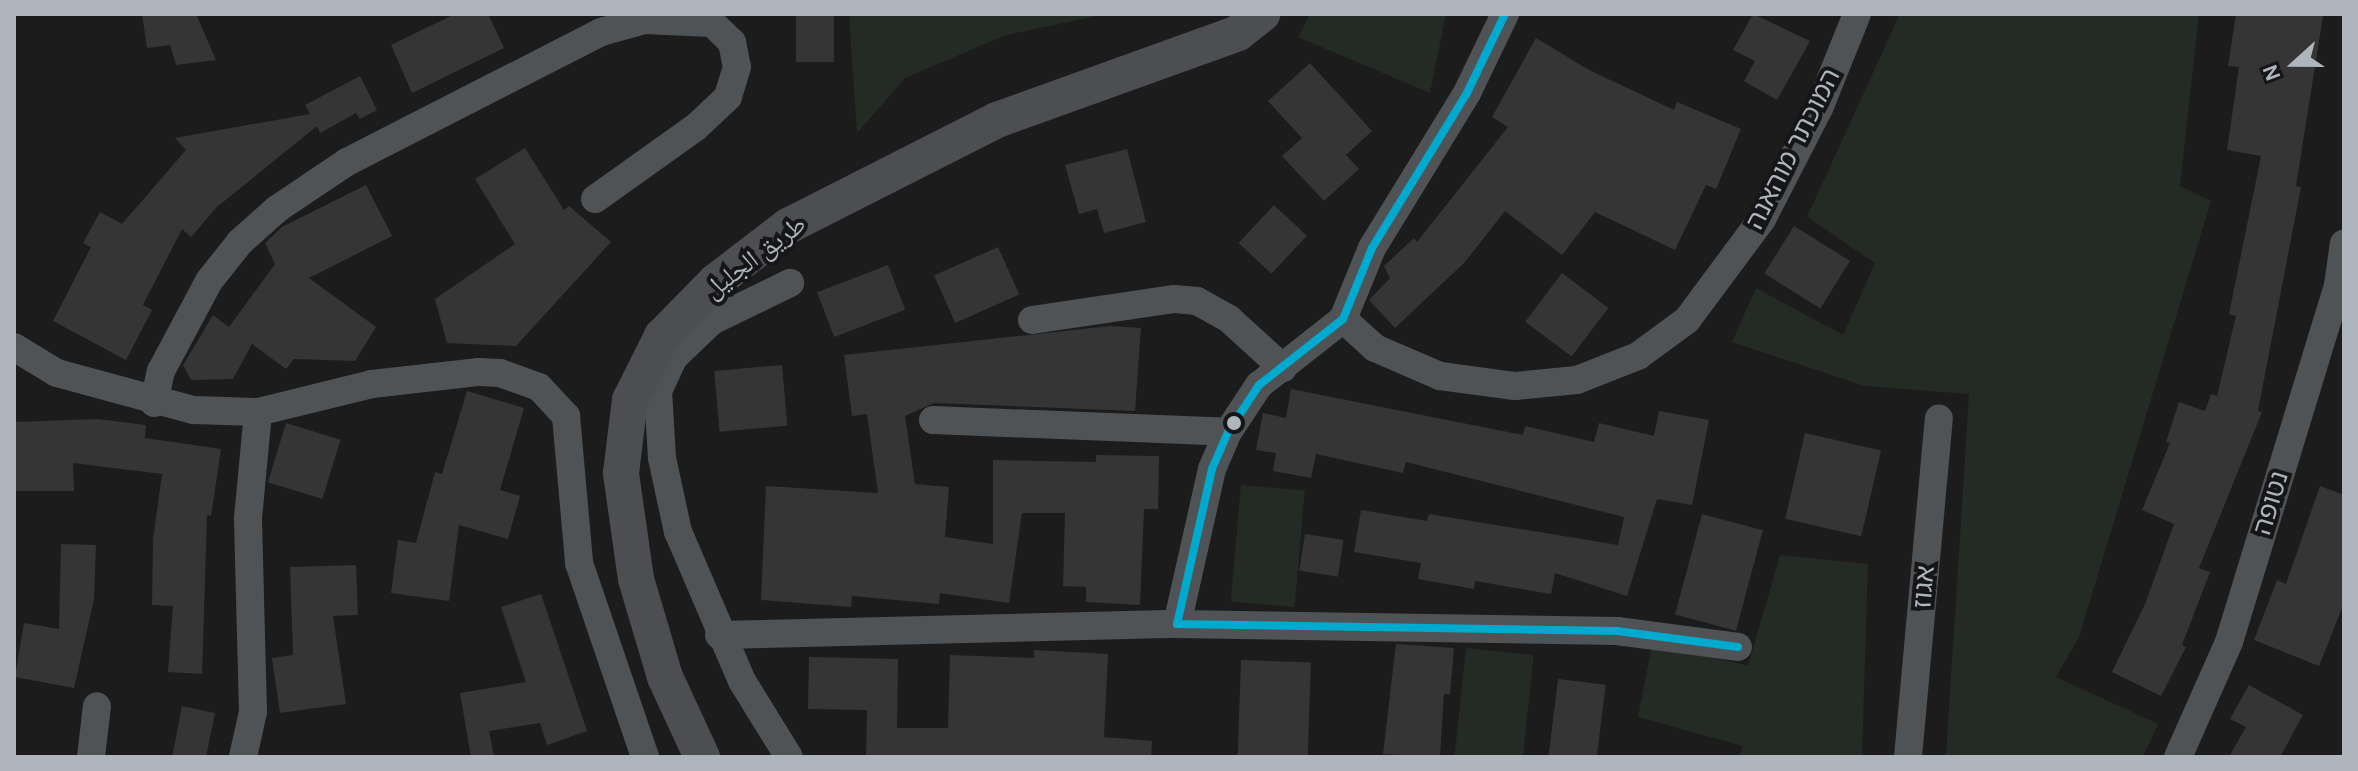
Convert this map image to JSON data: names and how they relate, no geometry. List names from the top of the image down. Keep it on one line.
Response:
{"streets":{"main road":["طريق الجليل"],"street":["המוכתר מוהאנה","נטופה","אגוז"]},"north":"left"}
